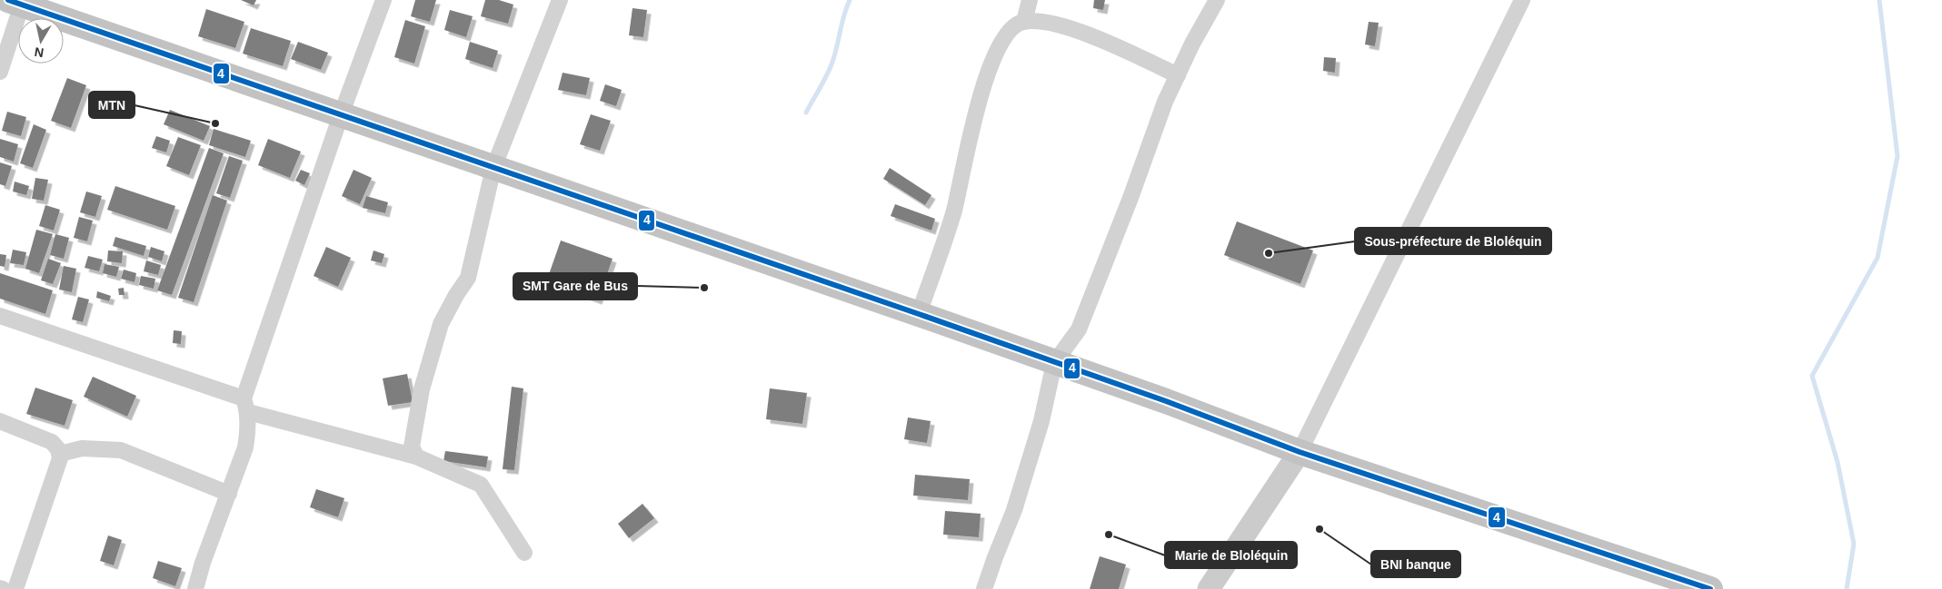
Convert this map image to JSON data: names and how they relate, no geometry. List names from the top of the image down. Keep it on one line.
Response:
{"places":["MTN","Sous-préfecture de Bloléquin","SMT Gare de Bus","BNI banque","Marie de Bloléquin"],"lines":["transit line 4"],"north":"bottom"}
